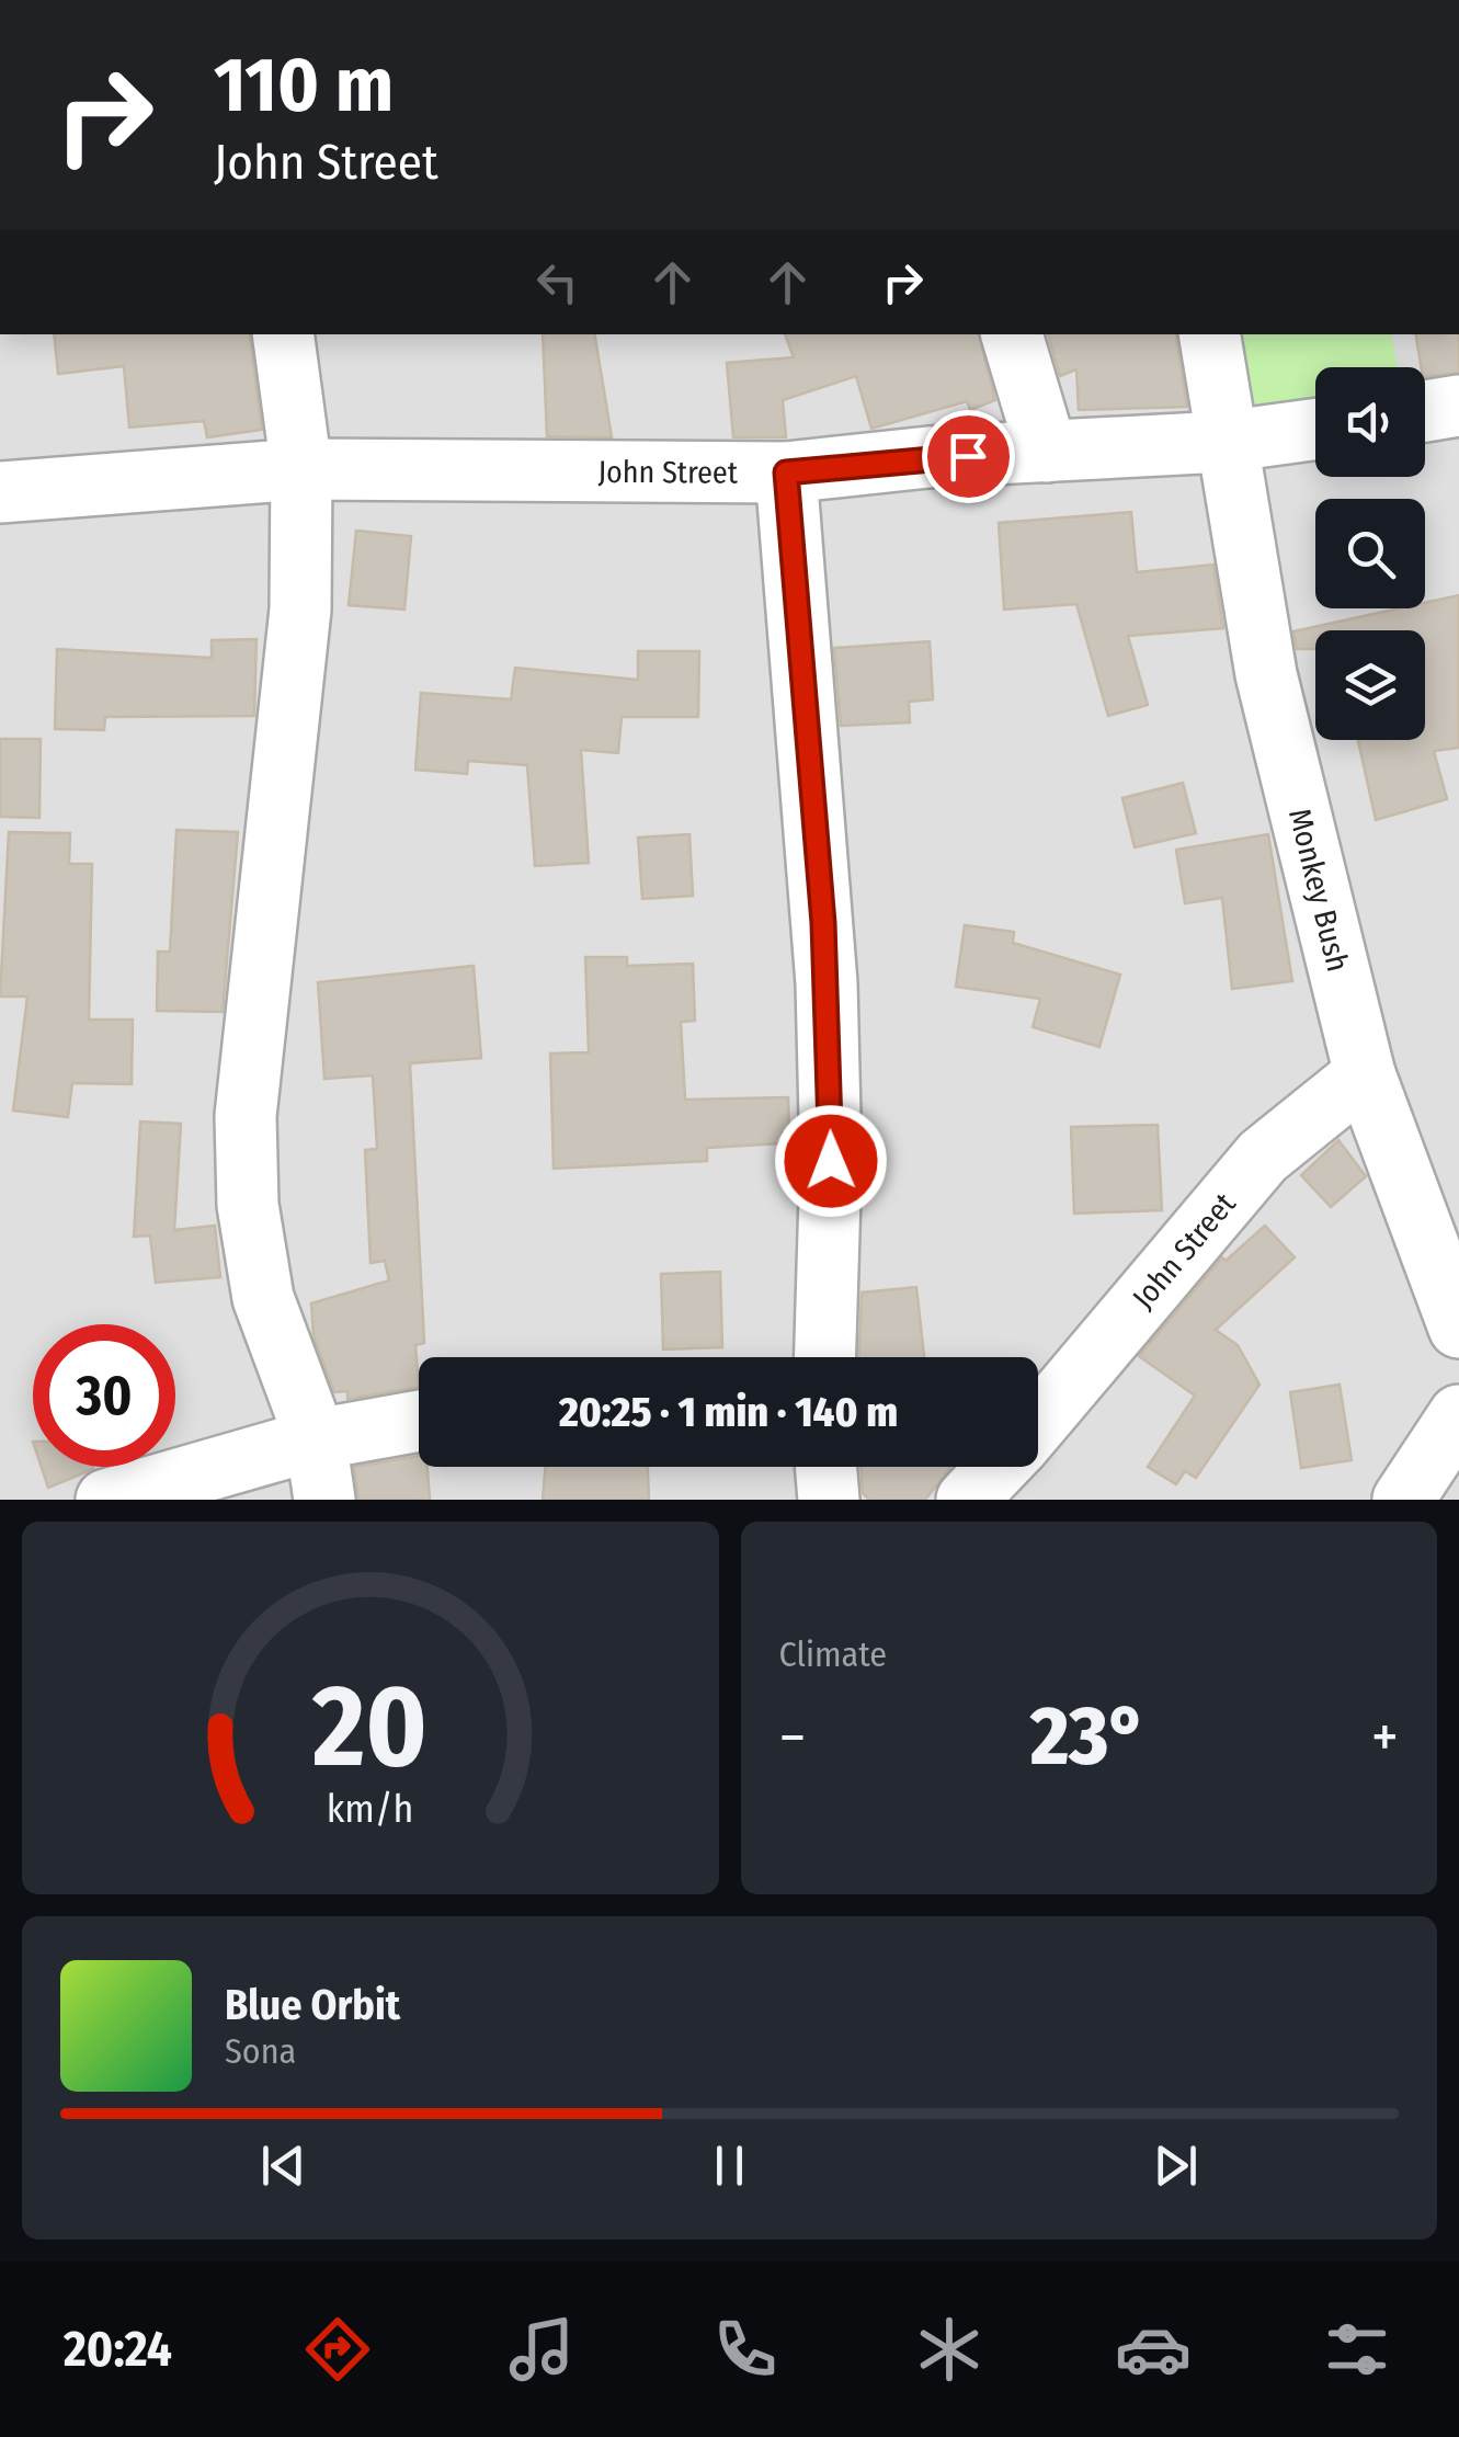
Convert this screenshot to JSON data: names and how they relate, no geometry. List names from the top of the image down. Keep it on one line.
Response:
{"streets":{"street":["John Street","Monkey Bush"]},"crossings":[["John Street","Monkey Bush"]],"page":{"turn":["110 m","John Street"],"limit":"30","trip":"20:25 · 1 min · 140 m","tile":"Climate","heat":["−","23°","+"],"song":["Blue Orbit","Sona"],"tabs":"20:24","gauge":["20","km/h"]}}
